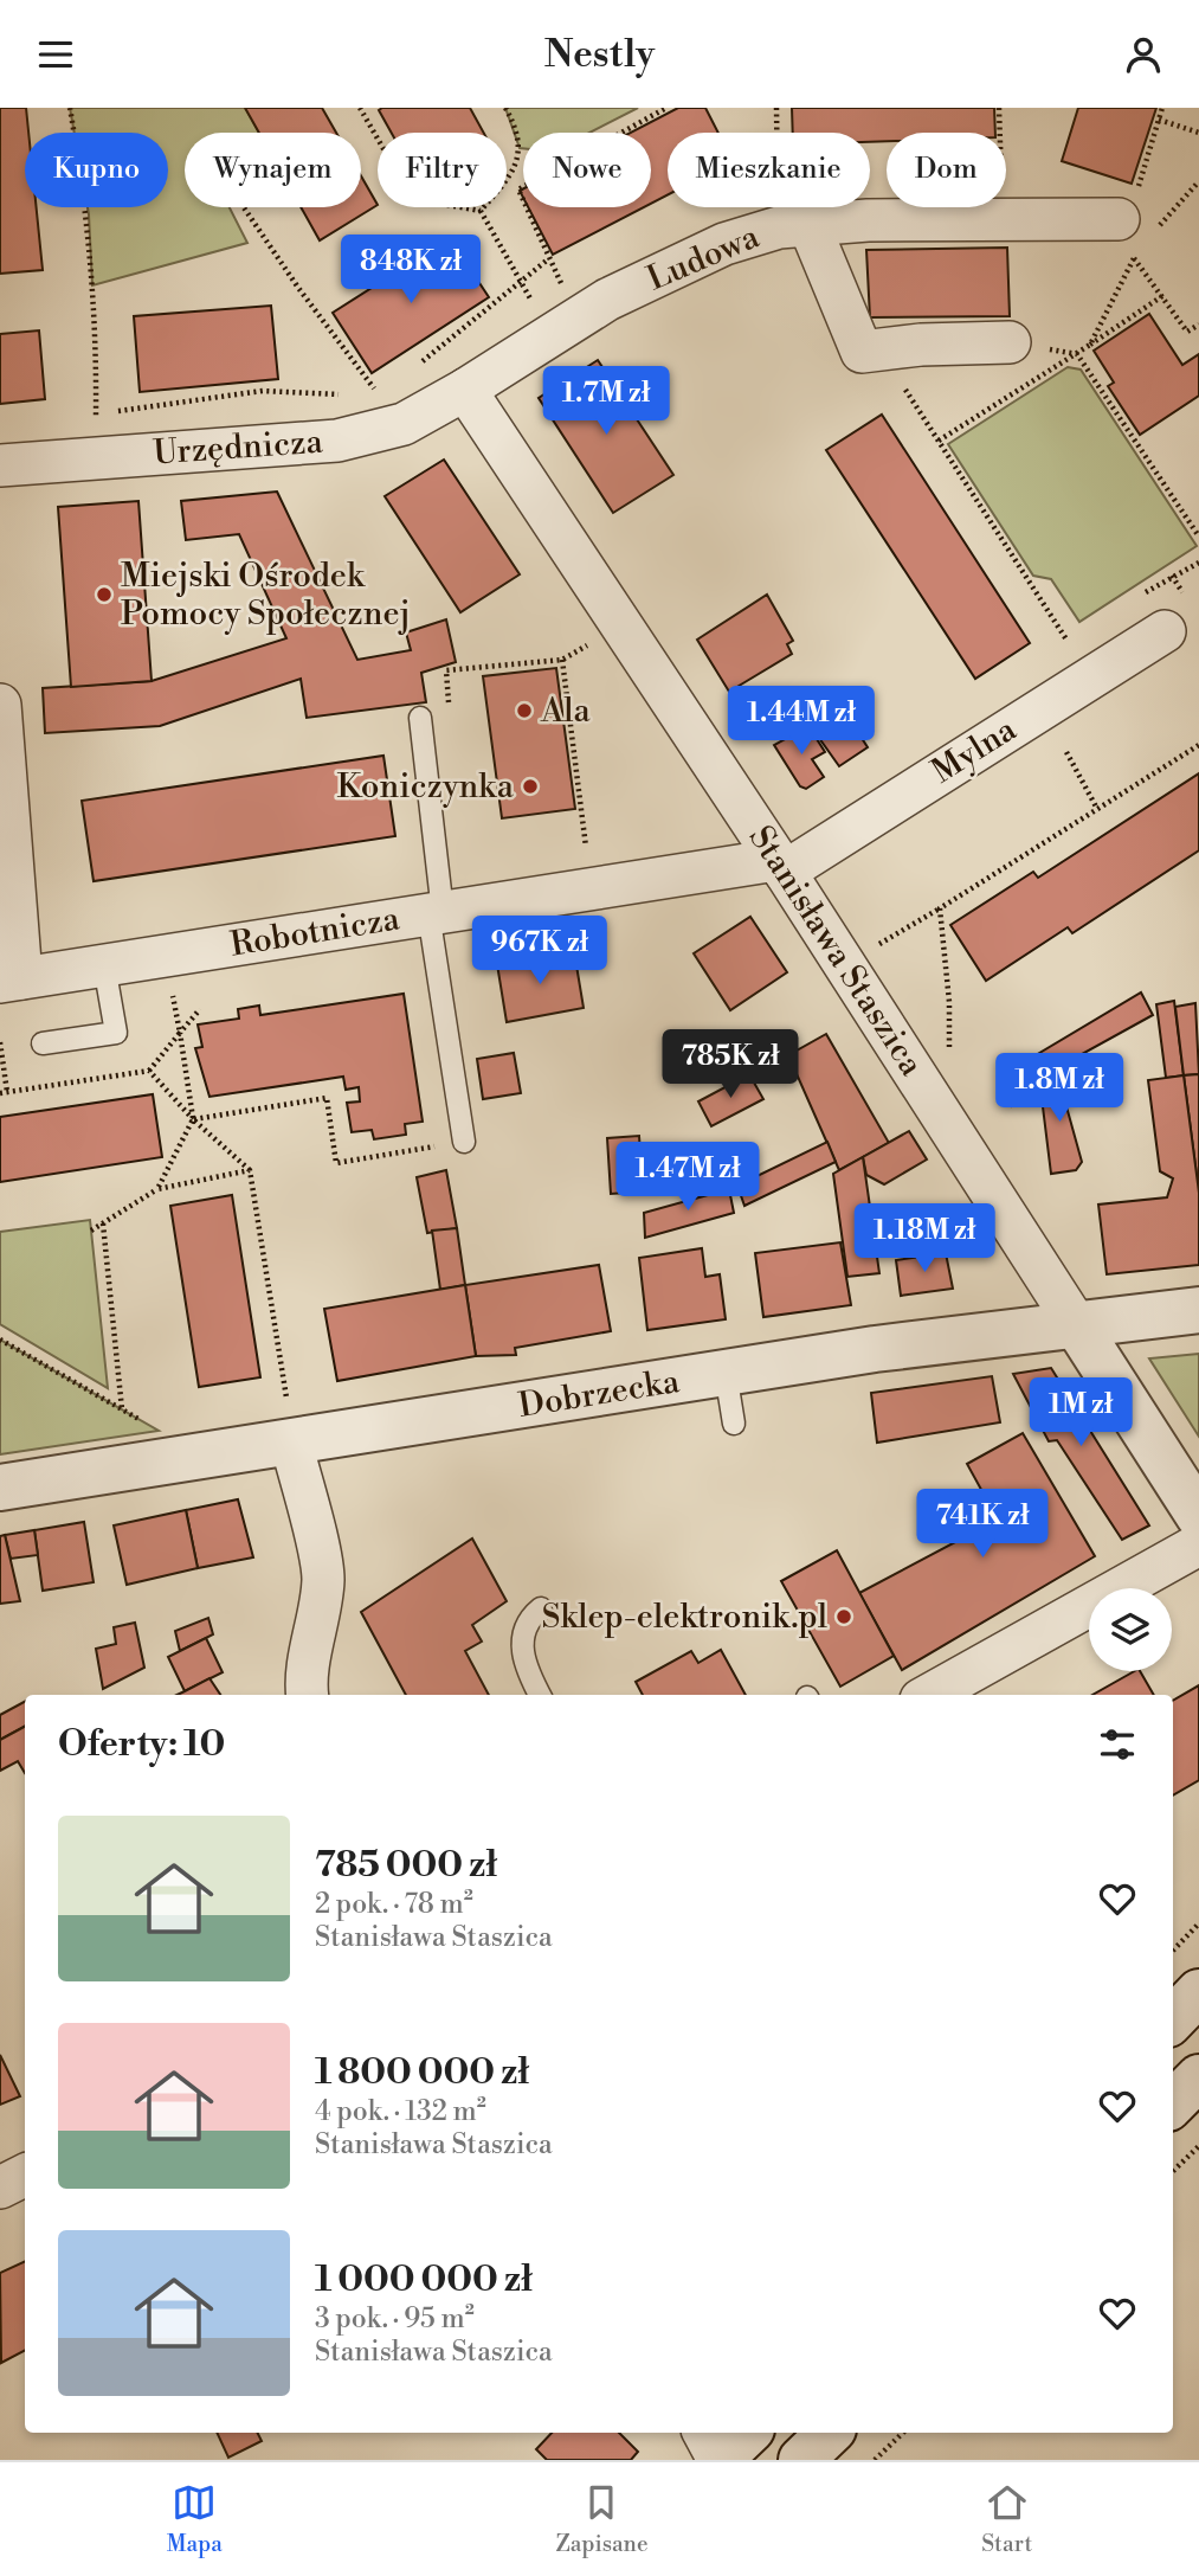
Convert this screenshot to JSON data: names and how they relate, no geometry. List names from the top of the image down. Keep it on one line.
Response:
{"streets":{"street":["Ludowa","Urzędnicza","Mylna","Robotnicza","Stanisława Staszica","Dobrzecka"]},"crossings":[["Ludowa","Urzędnicza"],["Ludowa","Stanisława Staszica"],["Urzędnicza","Stanisława Staszica"],["Mylna","Robotnicza"],["Mylna","Stanisława Staszica"],["Robotnicza","Stanisława Staszica"],["Stanisława Staszica","Dobrzecka"]],"places":["Miejski Ośrodek Pomocy Społecznej","Ala","Koniczynka","Sklep-elektronik.pl"],"page":{"header":"Nestly","chip":["Kupno","Wynajem","Filtry","Nowe","Mieszkanie","Dom"],"price":["848K zł","1.7M zł","1.44M zł","967K zł","785K zł","1.8M zł","1.47M zł","1.18M zł","1M zł","741K zł"],"heading":"Oferty: 10","list":[{"name":"785 000 zł","note":"2 pok. · 78 m² · Stanisława Staszica"},{"name":"1 800 000 zł","note":"4 pok. · 132 m² · Stanisława Staszica"},{"name":"1 000 000 zł","note":"3 pok. · 95 m² · Stanisława Staszica"}],"tabs":["Mapa","Zapisane","Start"]}}
